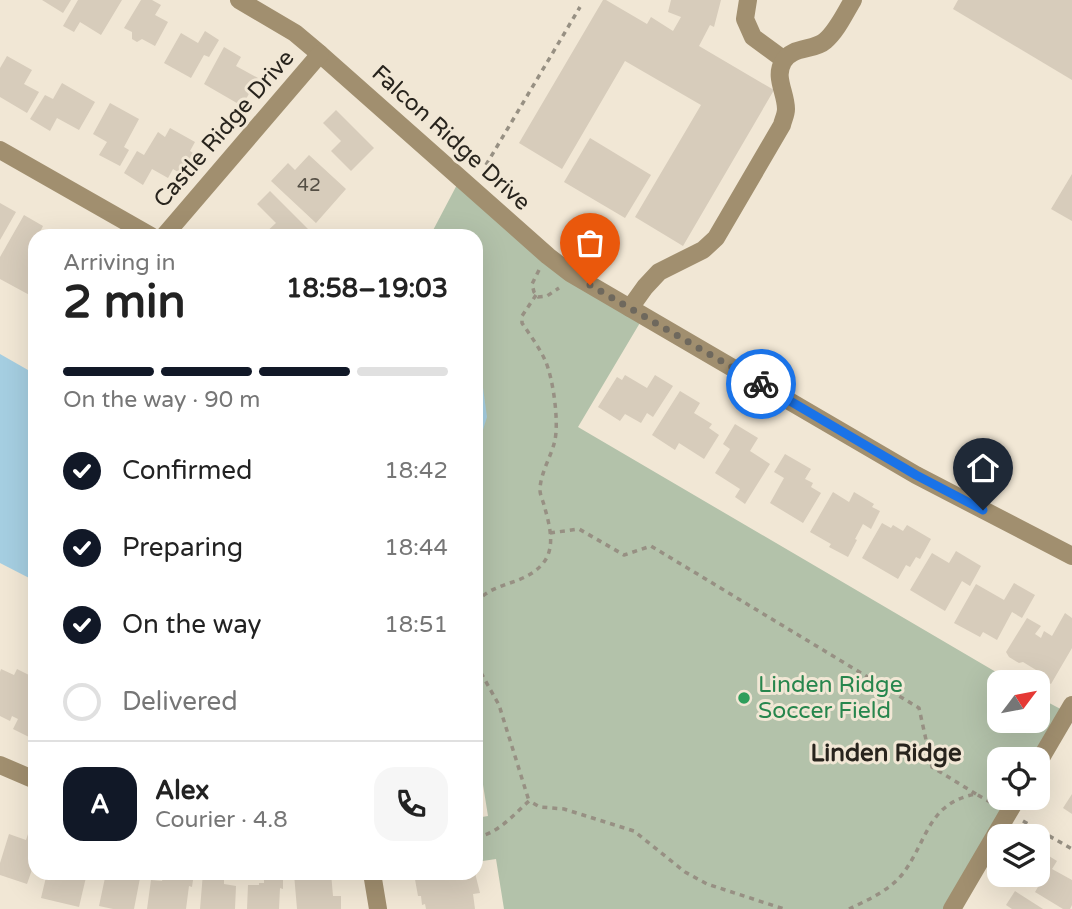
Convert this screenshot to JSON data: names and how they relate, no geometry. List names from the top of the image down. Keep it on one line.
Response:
{"streets":{"street":["Castle Ridge Drive","Falcon Ridge Drive"]},"crossings":[["Castle Ridge Drive","Falcon Ridge Drive"]],"districts":["Linden Ridge"],"places":["Linden Ridge Soccer Field"],"house_numbers":["42"],"north":"top right","page":{"heading":["2 min","Arriving in","18:58–19:03"],"panel":["Alex","Courier · 4.8"],"bar":"On the way · 90 m","list":[["Confirmed","18:42"],["Preparing","18:44"],["On the way","18:51"],"Delivered"],"round":"A"}}
